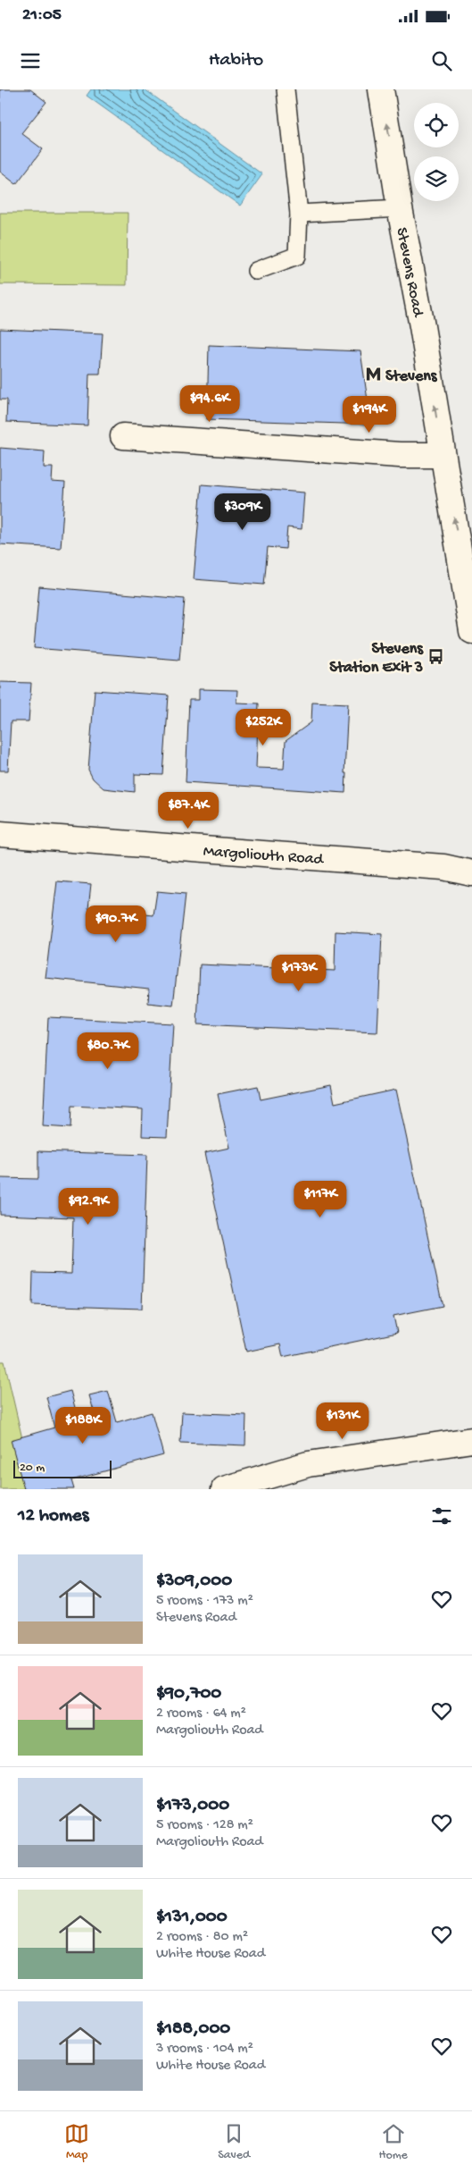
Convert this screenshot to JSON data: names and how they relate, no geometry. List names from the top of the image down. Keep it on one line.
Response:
{"streets":{"street":["Stevens Road","Margoliouth Road"]},"one_way":["Stevens Road"],"places":{"metro station":["Stevens"],"bus stop":["Stevens Station Exit 3"]},"scale_bar":"20 m","page":{"status":"21:05","header":"Habito","price":["$94.6K","$194K","$309K","$252K","$87.4K","$90.7K","$173K","$80.7K","$117K","$92.9K","$131K","$188K"],"scale":"20 m","heading":"12 homes","list":[{"name":"$309,000","note":"5 rooms · 173 m² · Stevens Road"},{"name":"$90,700","note":"2 rooms · 64 m² · Margoliouth Road"},{"name":"$173,000","note":"5 rooms · 128 m² · Margoliouth Road"},{"name":"$131,000","note":"2 rooms · 80 m² · White House Road"},{"name":"$188,000","note":"3 rooms · 104 m² · White House Road"}],"tabs":["Map","Saved","Home"]}}
